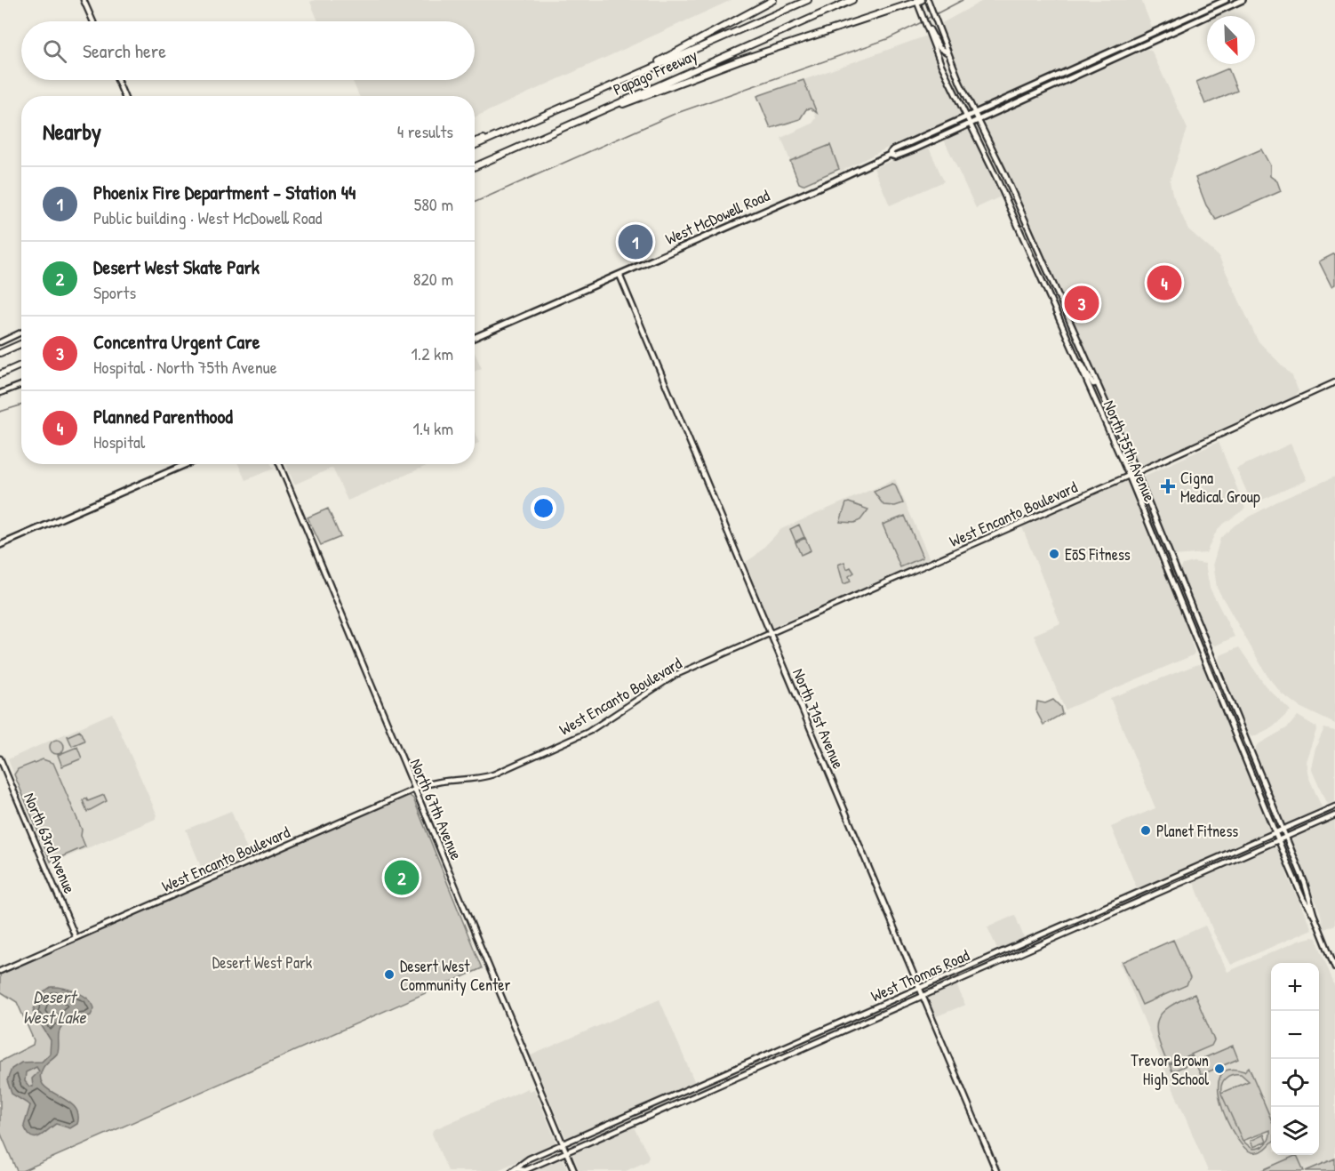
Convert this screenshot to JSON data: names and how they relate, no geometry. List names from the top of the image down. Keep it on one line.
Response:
{"streets":{"highway":["Papago Freeway"],"main road":["West McDowell Road","North 75th Avenue","West Encanto Boulevard","North 71st Avenue","North 67th Avenue","North 63rd Avenue","West Thomas Road"]},"crossings":[["West McDowell Road","North 75th Avenue"],["West McDowell Road","North 71st Avenue"],["North 75th Avenue","West Encanto Boulevard"],["North 75th Avenue","West Thomas Road"],["West Encanto Boulevard","North 71st Avenue"],["West Encanto Boulevard","North 67th Avenue"],["West Encanto Boulevard","North 63rd Avenue"],["North 71st Avenue","West Thomas Road"],["North 67th Avenue","West Thomas Road"]],"water":["Desert West Lake"],"parks":["Desert West Park"],"places":{"health":["Cigna Medical Group"],"other":["EōS Fitness","Planet Fitness","Desert West Community Center","Trevor Brown High School"]},"north":"bottom right","page":{"search":"Search here","heading":["Nearby","4 results"],"list":[{"mark":"1","name":"Phoenix Fire Department - Station 44","note":"Public building · West McDowell Road","value":"580 m"},{"mark":"2","name":"Desert West Skate Park","note":"Sports","value":"820 m"},{"mark":"3","name":"Concentra Urgent Care","note":"Hospital · North 75th Avenue","value":"1.2 km"},{"mark":"4","name":"Planned Parenthood","note":"Hospital","value":"1.4 km"}],"pins":["1","4","3","2"],"map_buttons":["+","−"]}}
